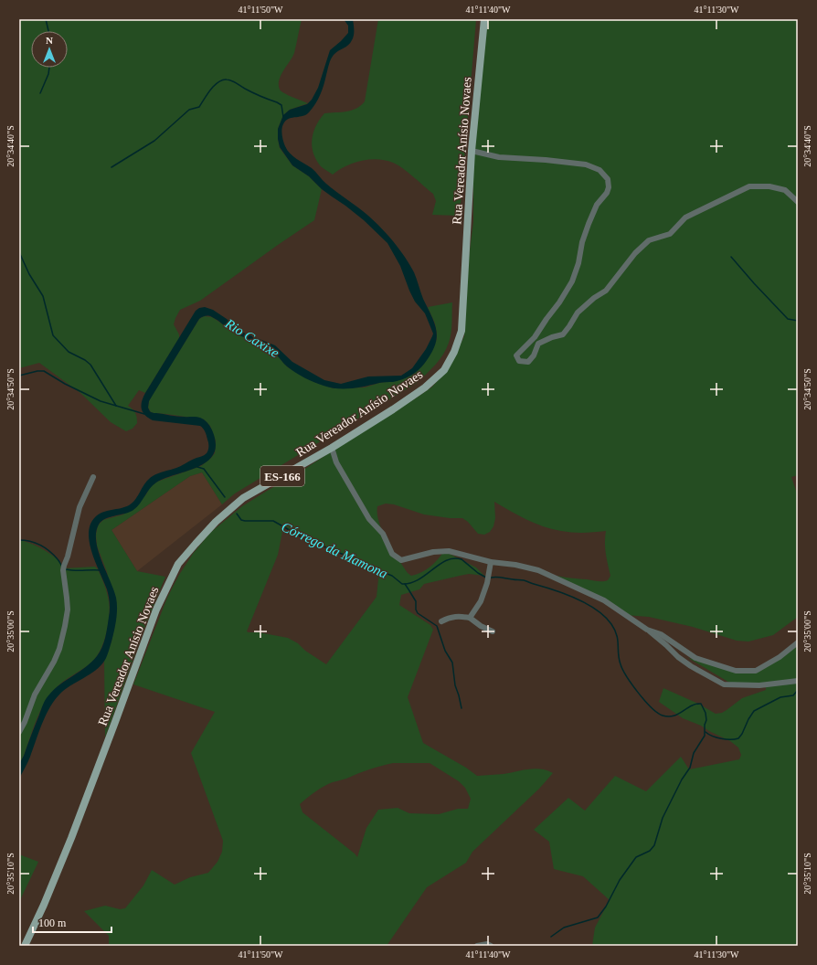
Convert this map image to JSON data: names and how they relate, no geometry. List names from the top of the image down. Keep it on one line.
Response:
{"streets":{"main road":["Rua Vereador Anísio Novaes","ES-166"]},"water":["Rio Caxixe","Córrego da Mamona"],"scale_bar":"100 m","north":"top","coordinates":["41°11'50\"W","41°11'40\"W","41°11'30\"W","20°34'40\"S","20°34'50\"S","20°35'00\"S","20°35'10\"S"]}
